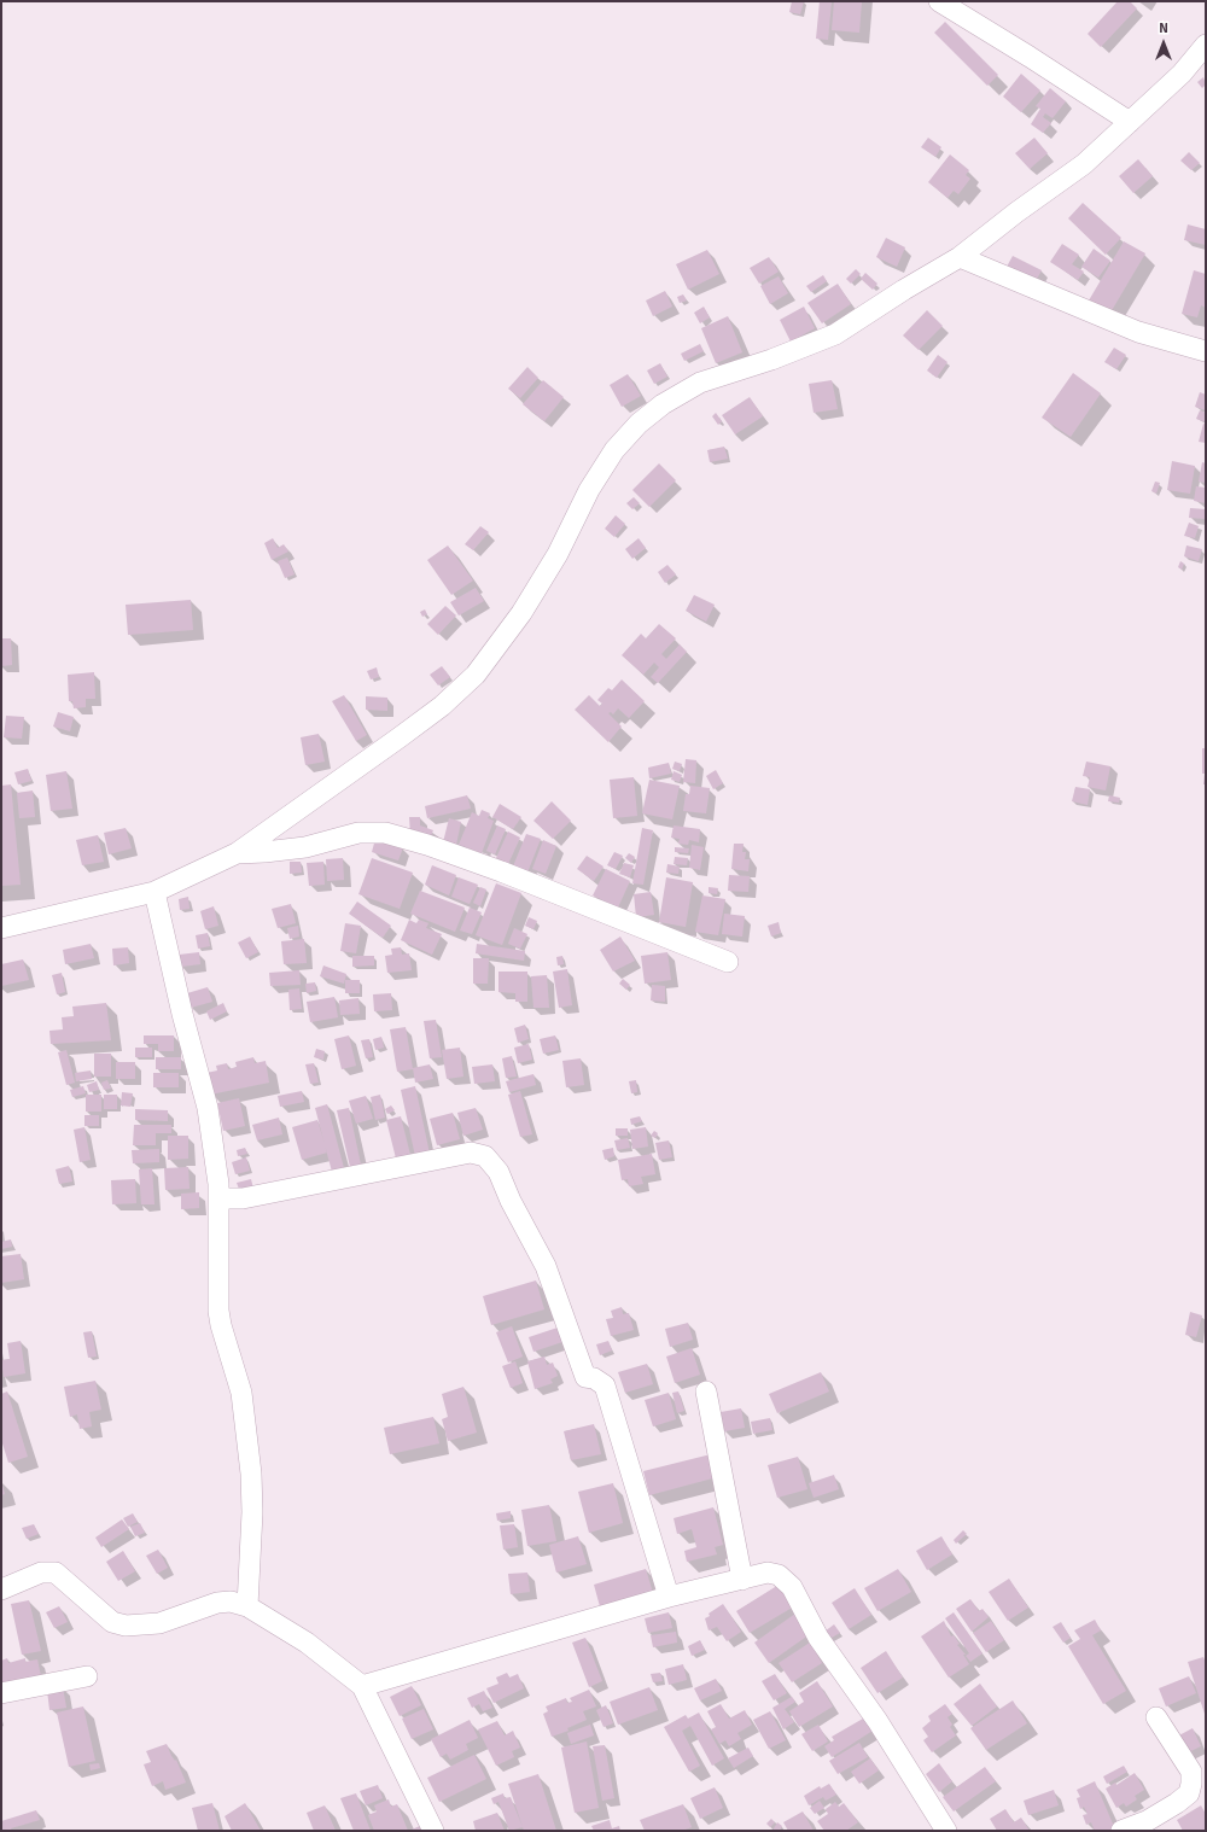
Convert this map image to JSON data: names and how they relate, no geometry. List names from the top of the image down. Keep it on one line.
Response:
{"north":"top"}
